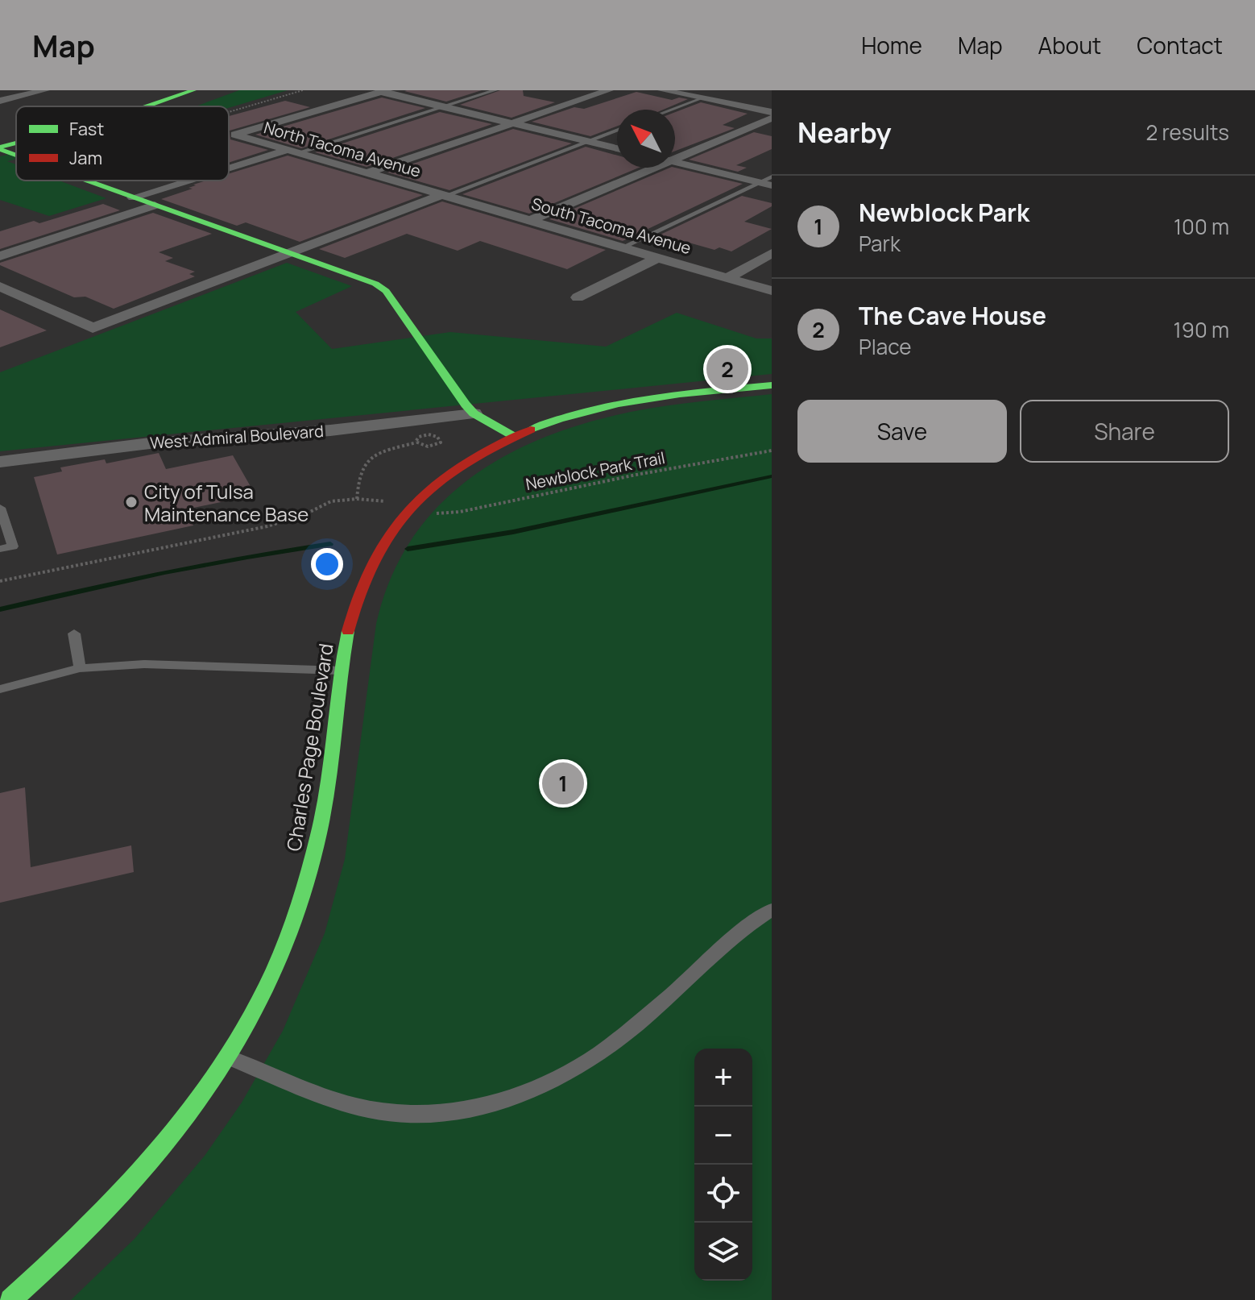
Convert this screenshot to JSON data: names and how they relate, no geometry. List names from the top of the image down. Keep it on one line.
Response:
{"streets":{"main road":["Charles Page Boulevard"],"street":["North Tacoma Avenue","South Tacoma Avenue","West Admiral Boulevard"],"path":["Newblock Park Trail"]},"crossings":[["North Tacoma Avenue","South Tacoma Avenue"]],"places":["City of Tulsa Maintenance Base"],"legend":["Fast","Jam"],"north":"top left","page":{"header":"Map","nav":["Home","Map","About","Contact"],"heading":["Nearby","2 results"],"list":[{"mark":"1","name":"Newblock Park","note":"Park","value":"100 m"},{"mark":"2","name":"The Cave House","note":"Place","value":"190 m"}],"pins":["2","1"],"buttons":["Save","Share"],"map_buttons":["+","−"]}}
